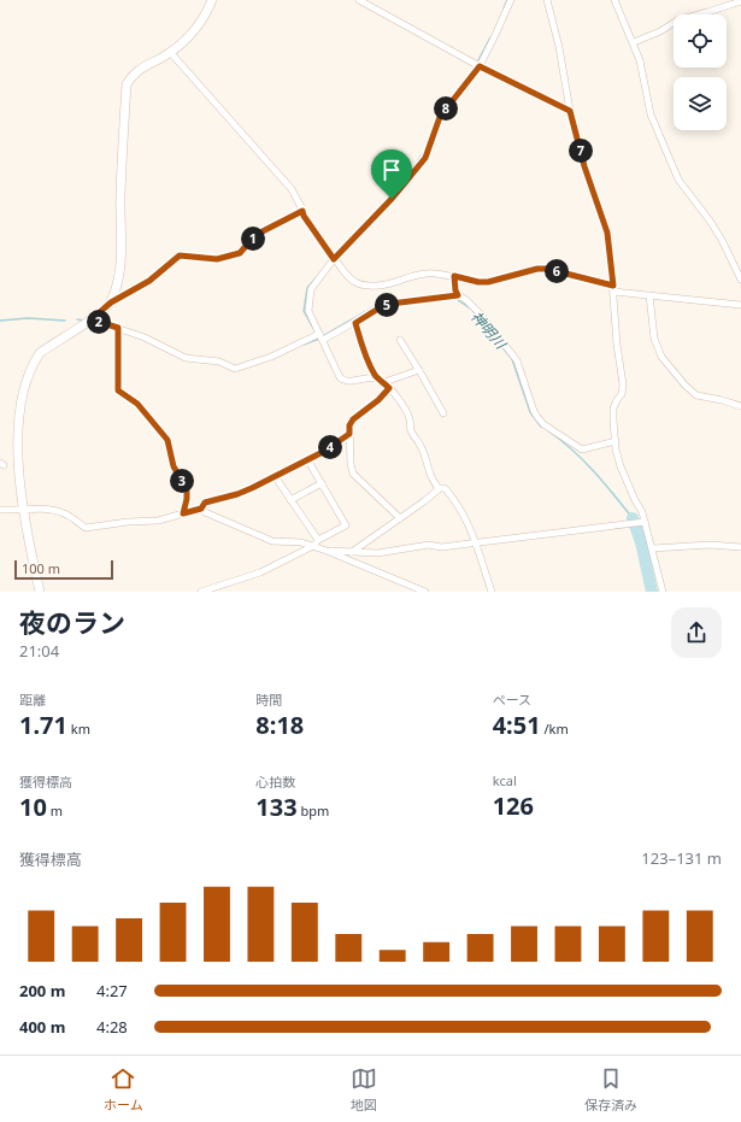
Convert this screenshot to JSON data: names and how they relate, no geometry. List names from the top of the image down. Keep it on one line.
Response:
{"water":["神明川"],"scale_bar":"100 m","page":{"pins":["8","7","1","6","5","2","4","3"],"scale":"100 m","heading":["夜のラン","21:04"],"stats":[["距離","1.71 km"],["時間","8:18"],["ペース","4:51 /km"],["獲得標高","10 m"],["心拍数","133 bpm"],["kcal","126"]],"chart":["獲得標高","123–131 m"],"list":[{"name":"200 m","note":"4:27"},{"name":"400 m","note":"4:28"}],"tabs":["ホーム","地図","保存済み"]}}
